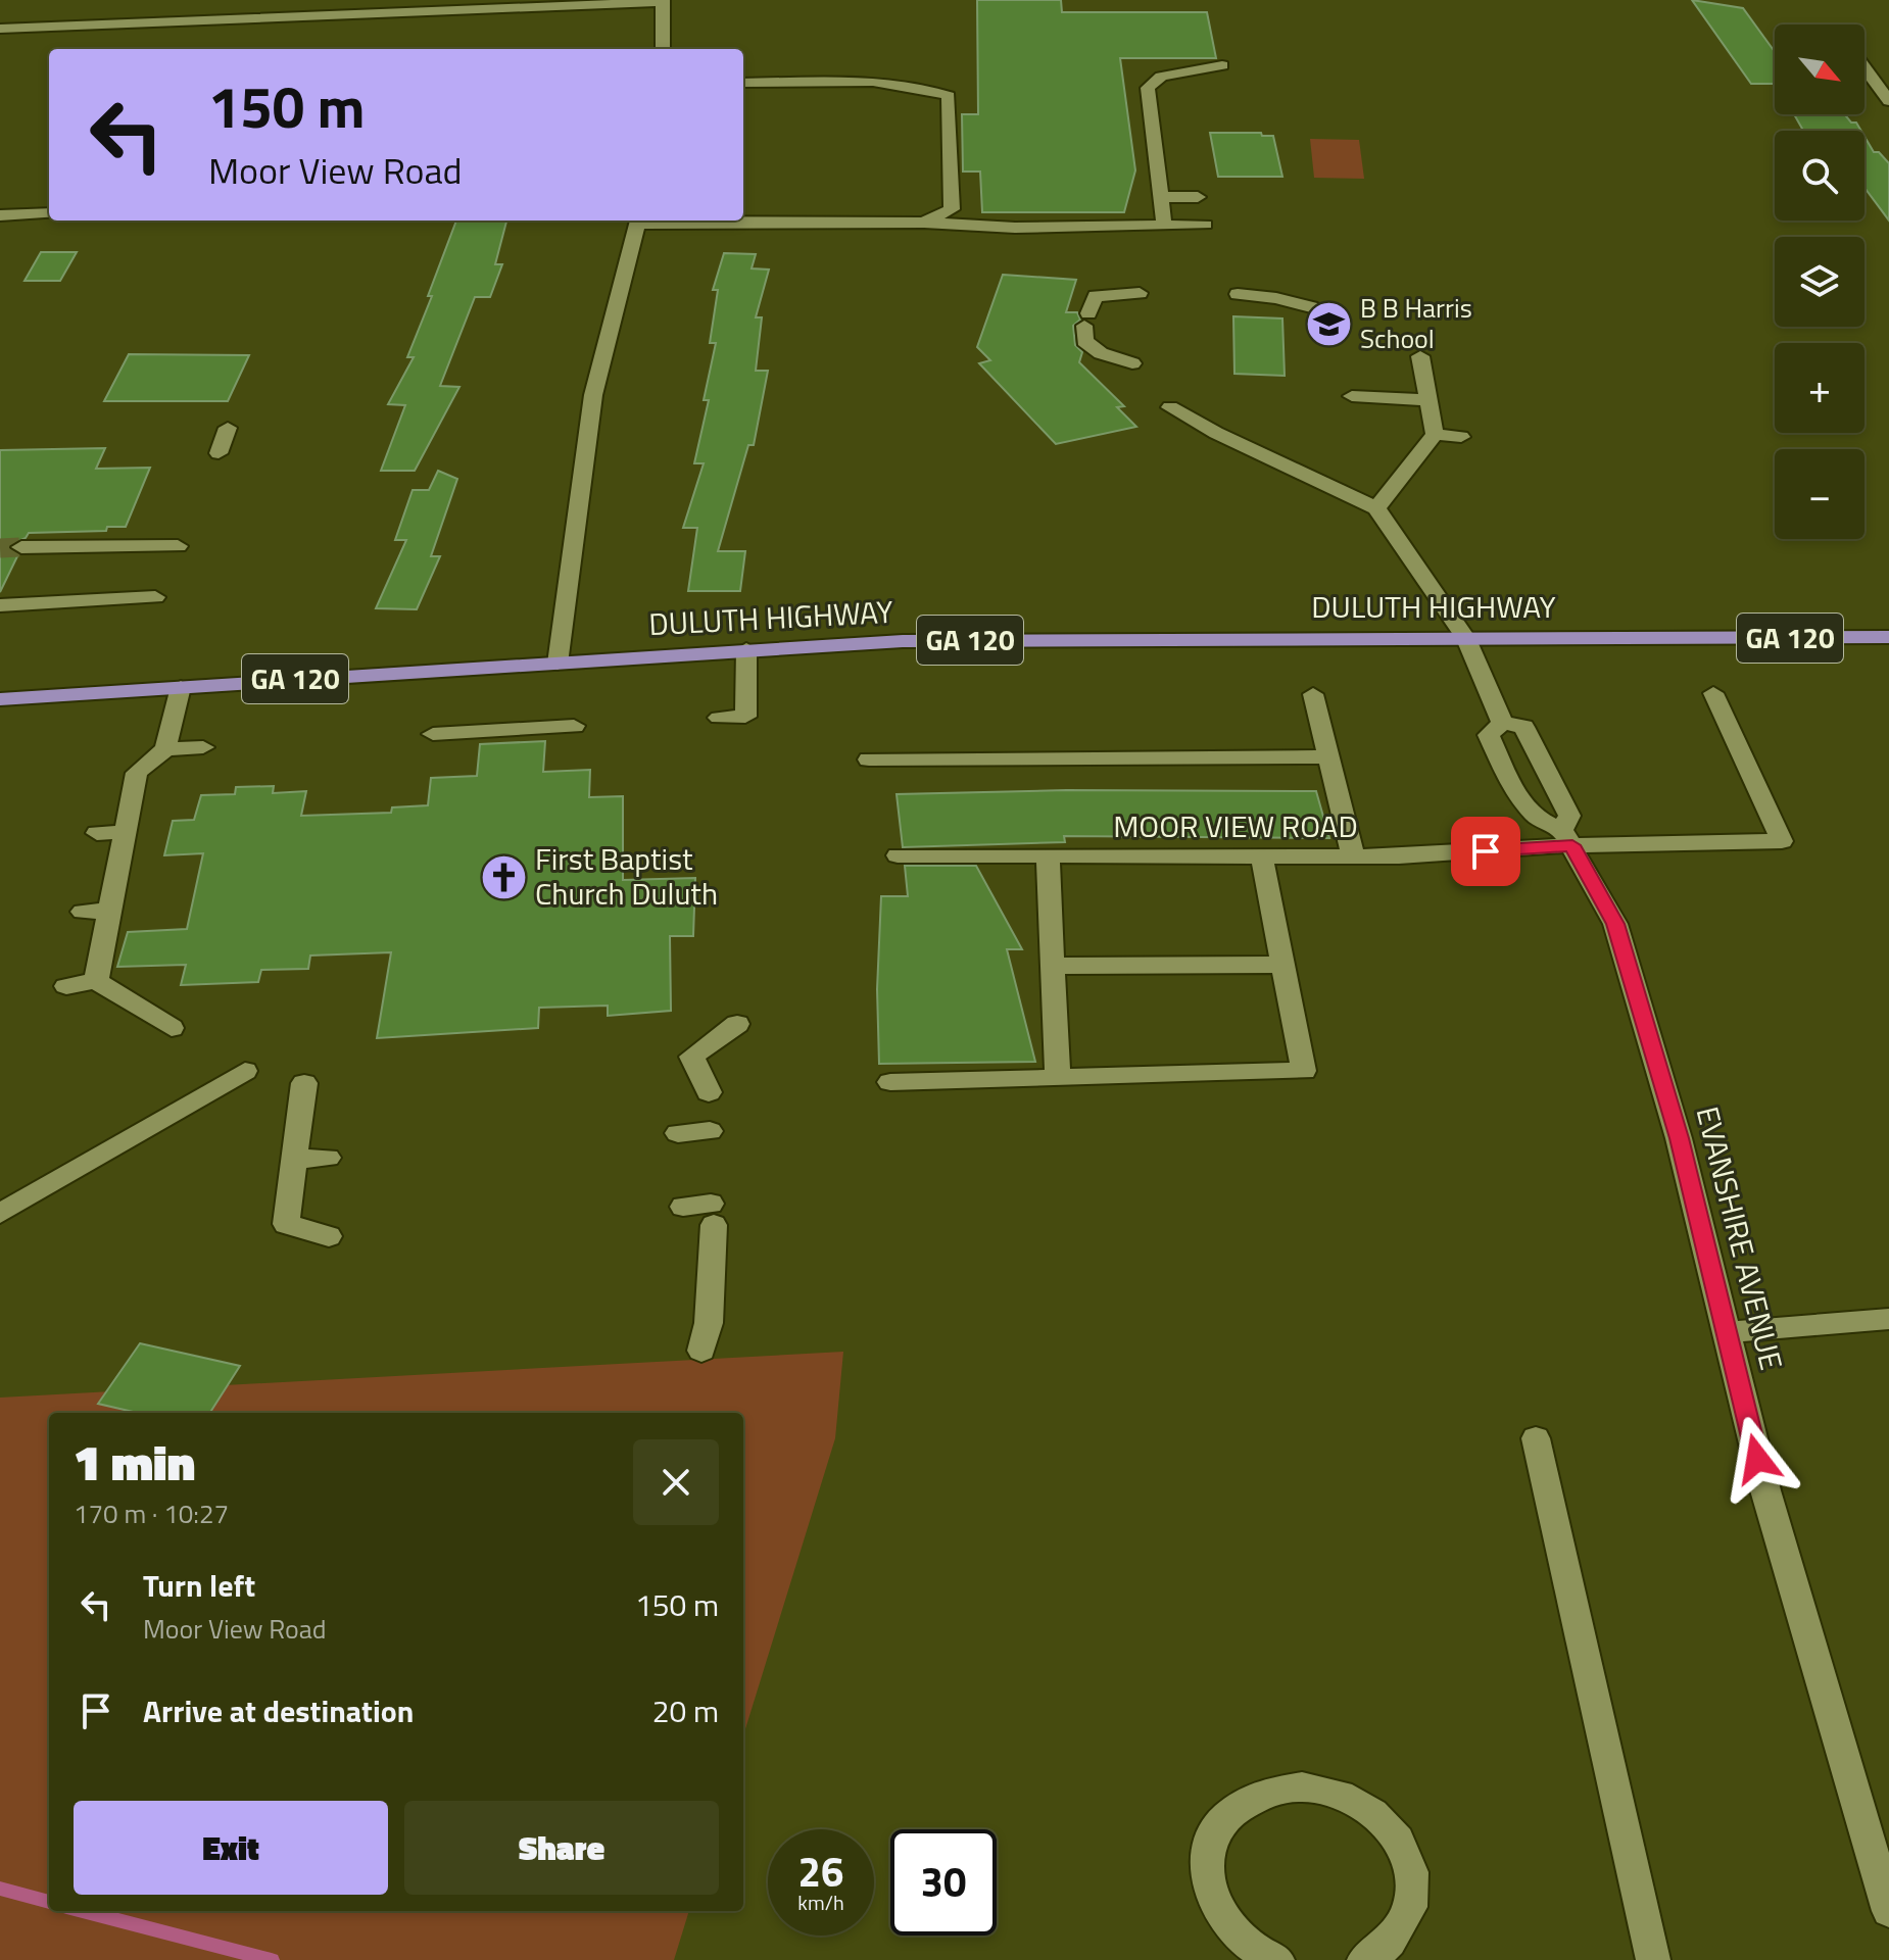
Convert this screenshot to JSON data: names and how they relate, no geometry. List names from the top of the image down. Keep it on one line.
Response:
{"streets":{"main road":["DULUTH HIGHWAY","GA 120"],"street":["MOOR VIEW ROAD","EVANSHIRE AVENUE"]},"crossings":[["DULUTH HIGHWAY","EVANSHIRE AVENUE"],["MOOR VIEW ROAD","EVANSHIRE AVENUE"]],"places":{"school or university":["B B Harris School"],"church":["First Baptist Church Duluth"]},"north":"bottom right","page":{"map_buttons":["+","−"],"turn":["150 m","Moor View Road"],"heading":["1 min","170 m · 10:27"],"list":[{"name":"Turn left","note":"Moor View Road","value":"150 m"},{"name":"Arrive at destination","value":"20 m"}],"buttons":["Exit","Share"],"speed":"26 km/h","limit":"30"}}
